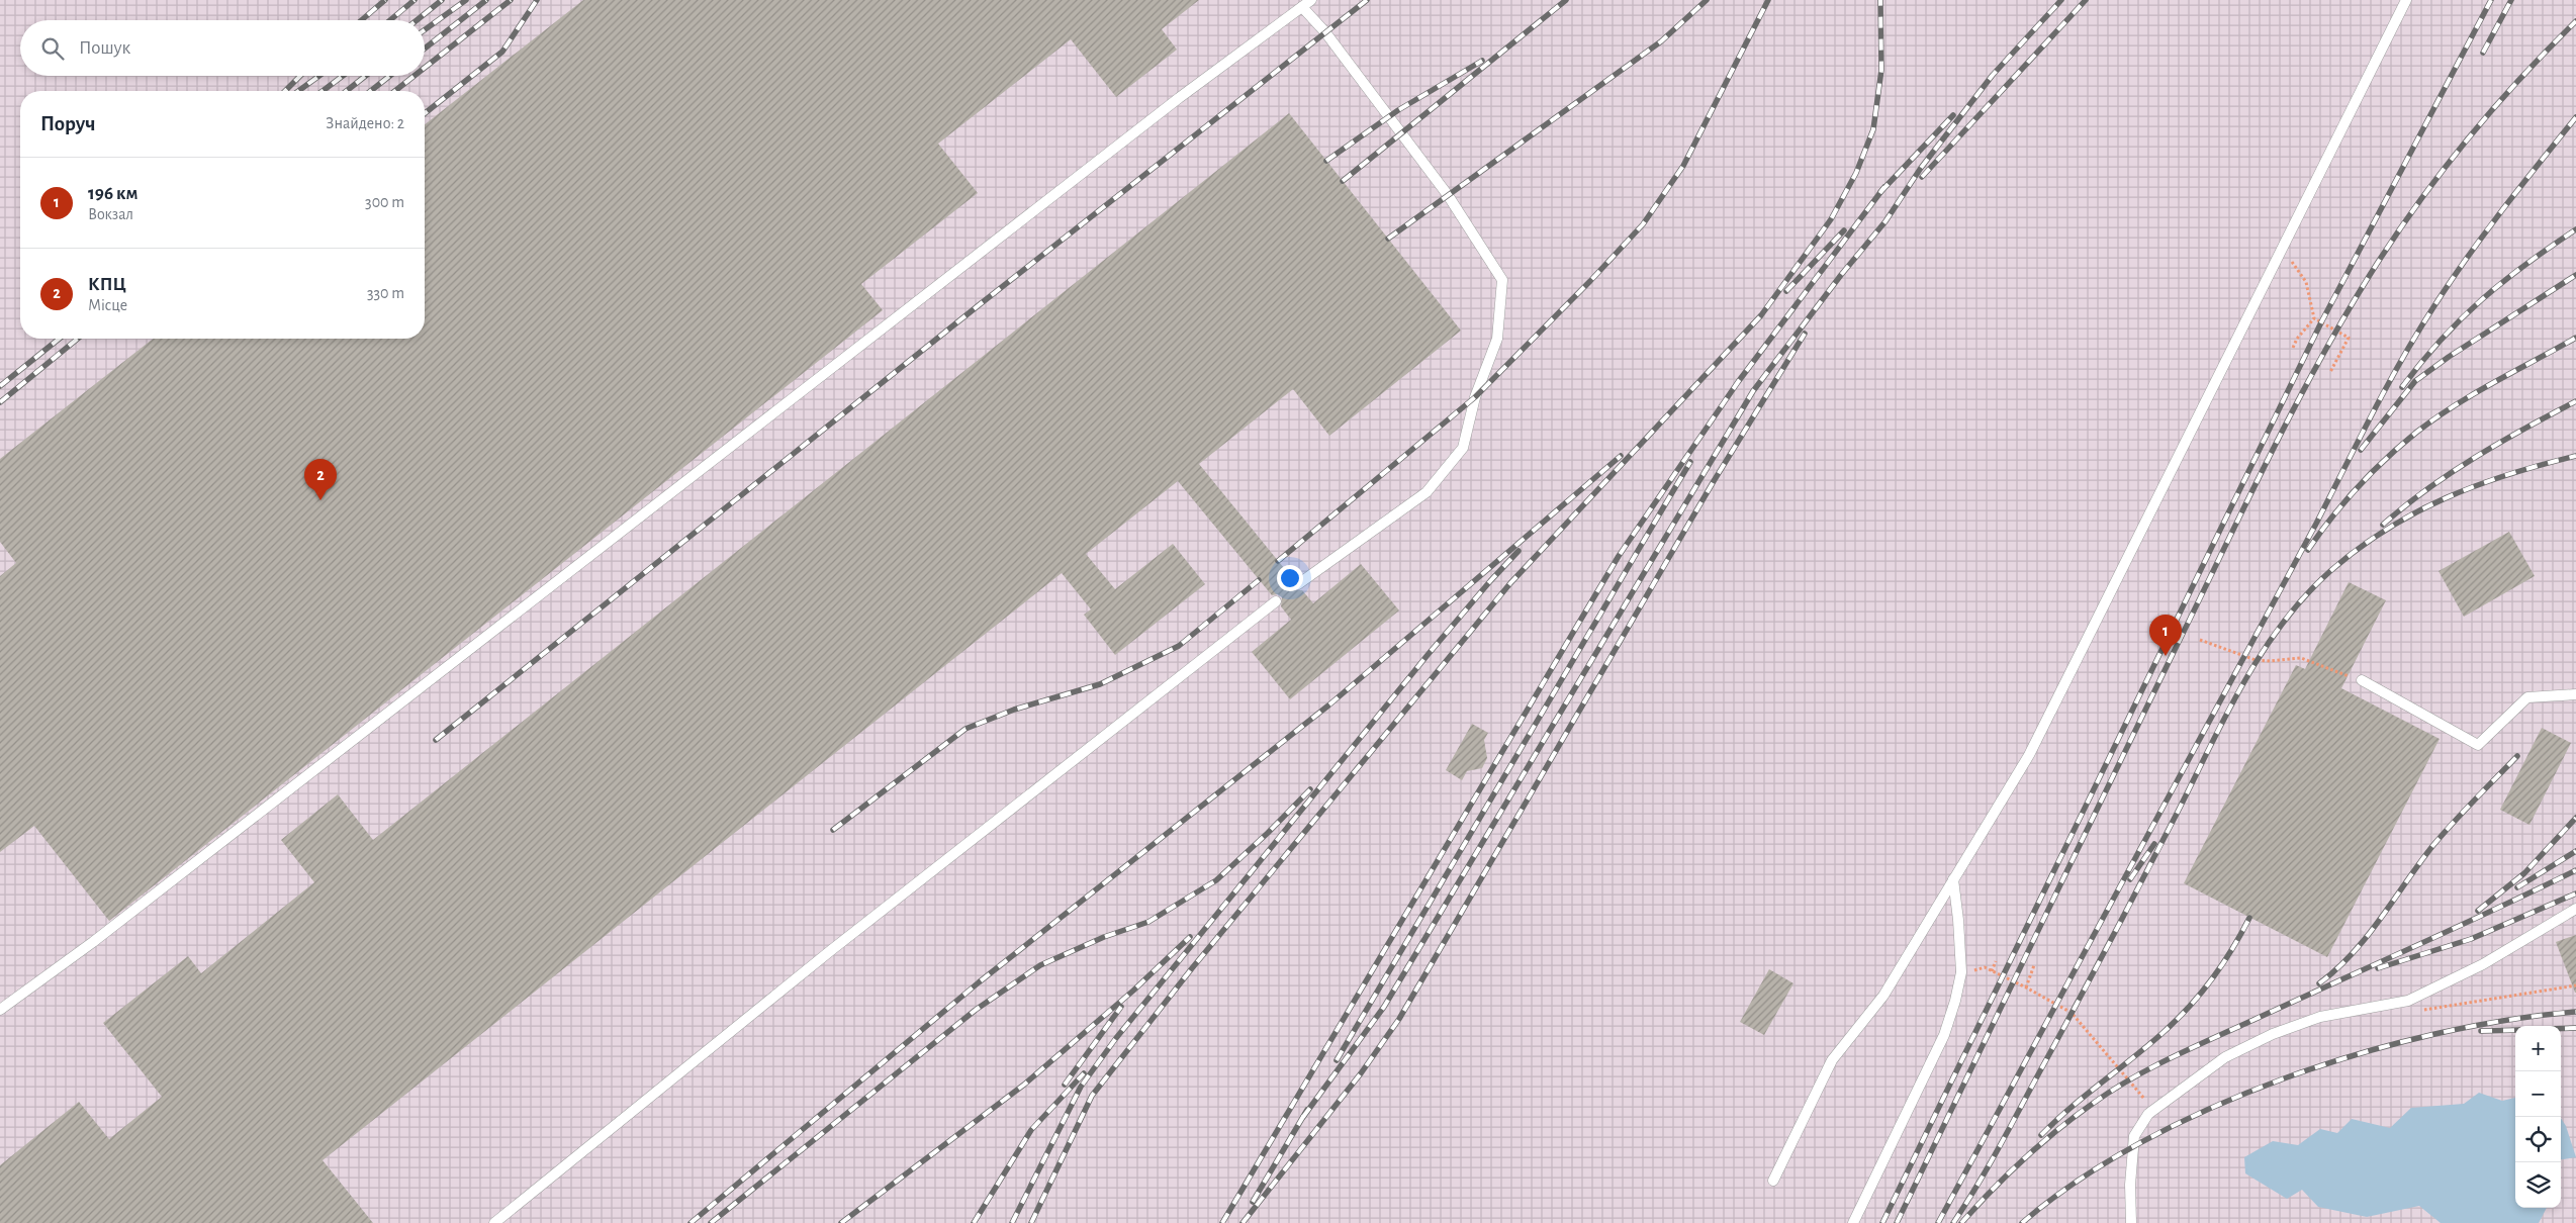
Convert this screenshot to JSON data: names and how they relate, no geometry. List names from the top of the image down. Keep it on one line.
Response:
{"page":{"search":"Пошук","heading":["Поруч","Знайдено: 2"],"list":[{"mark":"1","name":"196 км","note":"Вокзал","value":"300 m"},{"mark":"2","name":"КПЦ","note":"Місце","value":"330 m"}],"pins":["2","1"],"map_buttons":["+","−"]}}
